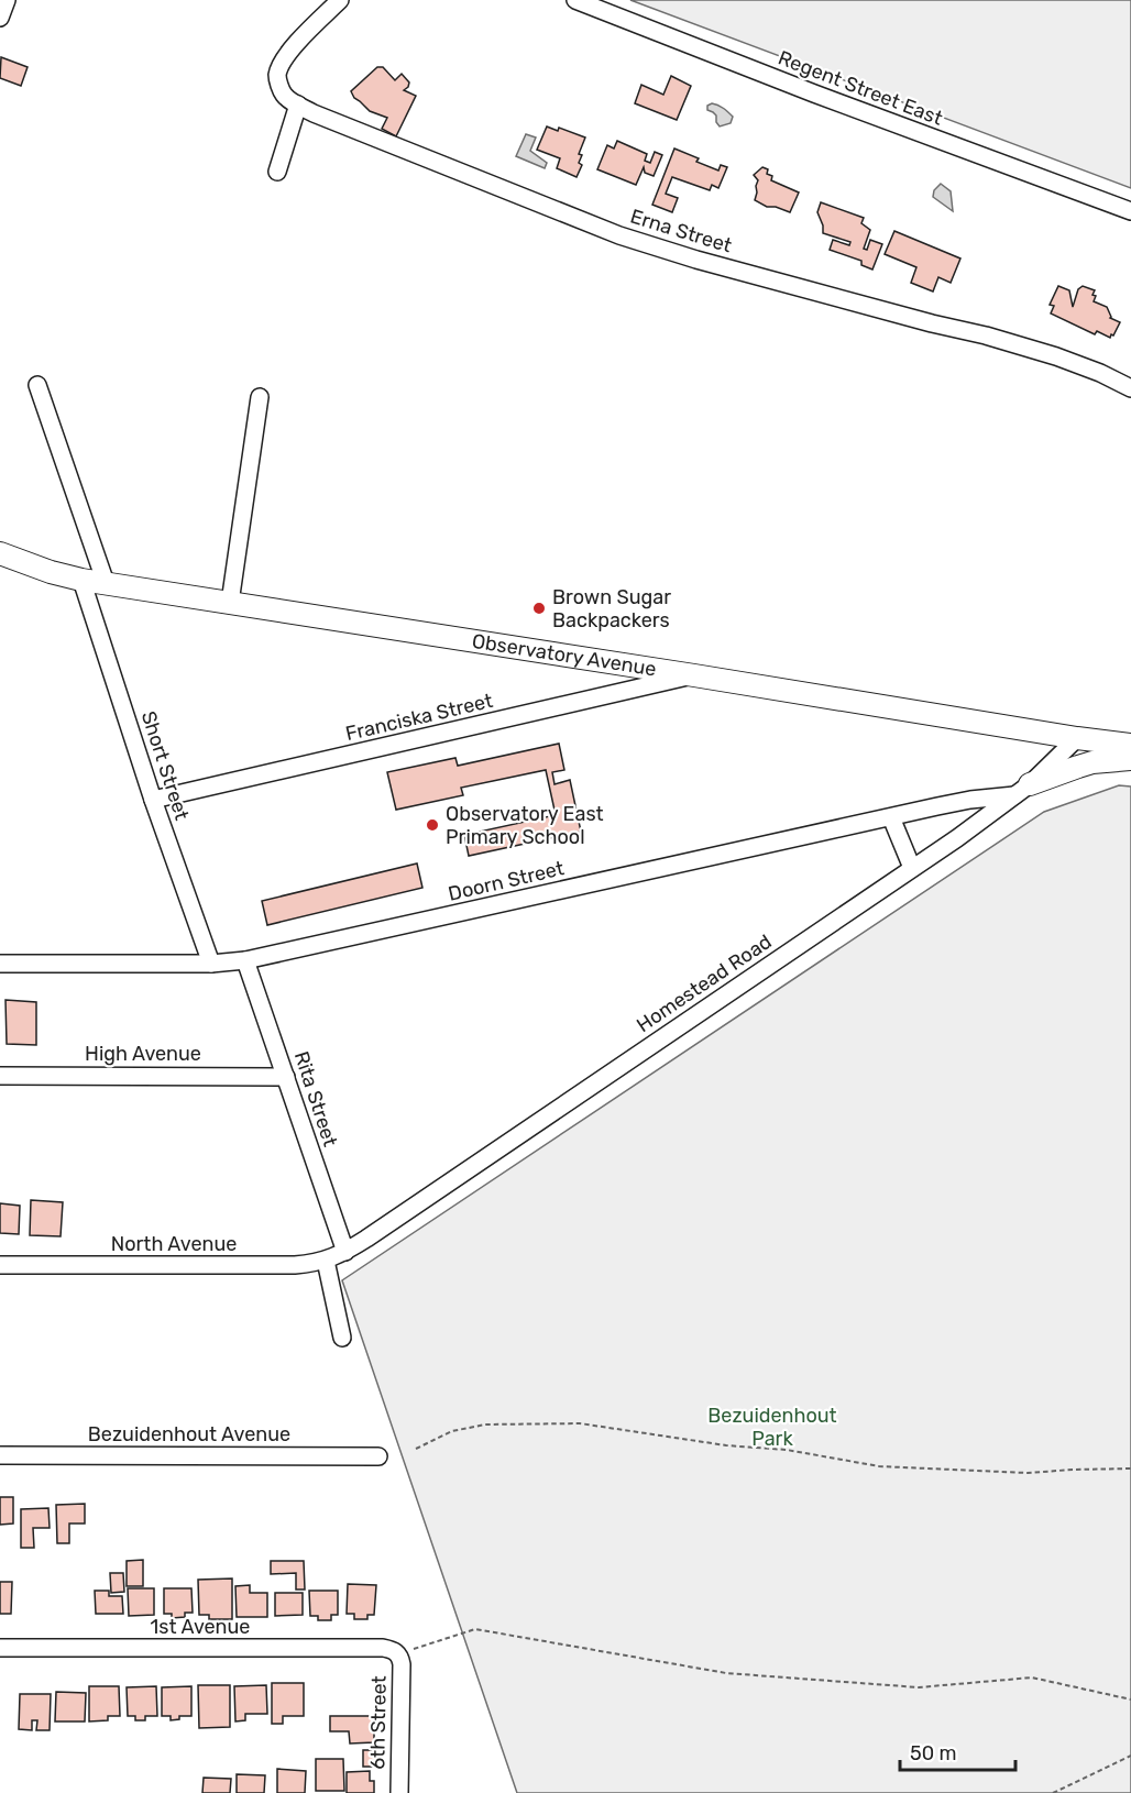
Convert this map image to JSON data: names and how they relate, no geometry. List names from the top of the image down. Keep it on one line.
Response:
{"streets":{"main road":["Observatory Avenue"],"street":["Regent Street East","Erna Street","Franciska Street","Short Street","Doorn Street","Homestead Road","High Avenue","Rita Street","North Avenue","Bezuidenhout Avenue","1st Avenue","6th Street"]},"crossings":[["Observatory Avenue","Franciska Street"],["Observatory Avenue","Short Street"],["Observatory Avenue","Homestead Road"],["Franciska Street","Short Street"],["Short Street","Doorn Street"],["Doorn Street","Homestead Road"],["Doorn Street","Rita Street"],["Homestead Road","Rita Street"],["Homestead Road","North Avenue"],["High Avenue","Rita Street"],["Rita Street","North Avenue"],["1st Avenue","6th Street"]],"parks":["Bezuidenhout Park"],"places":["Brown Sugar Backpackers","Observatory East Primary School"],"scale_bar":"50 m"}
